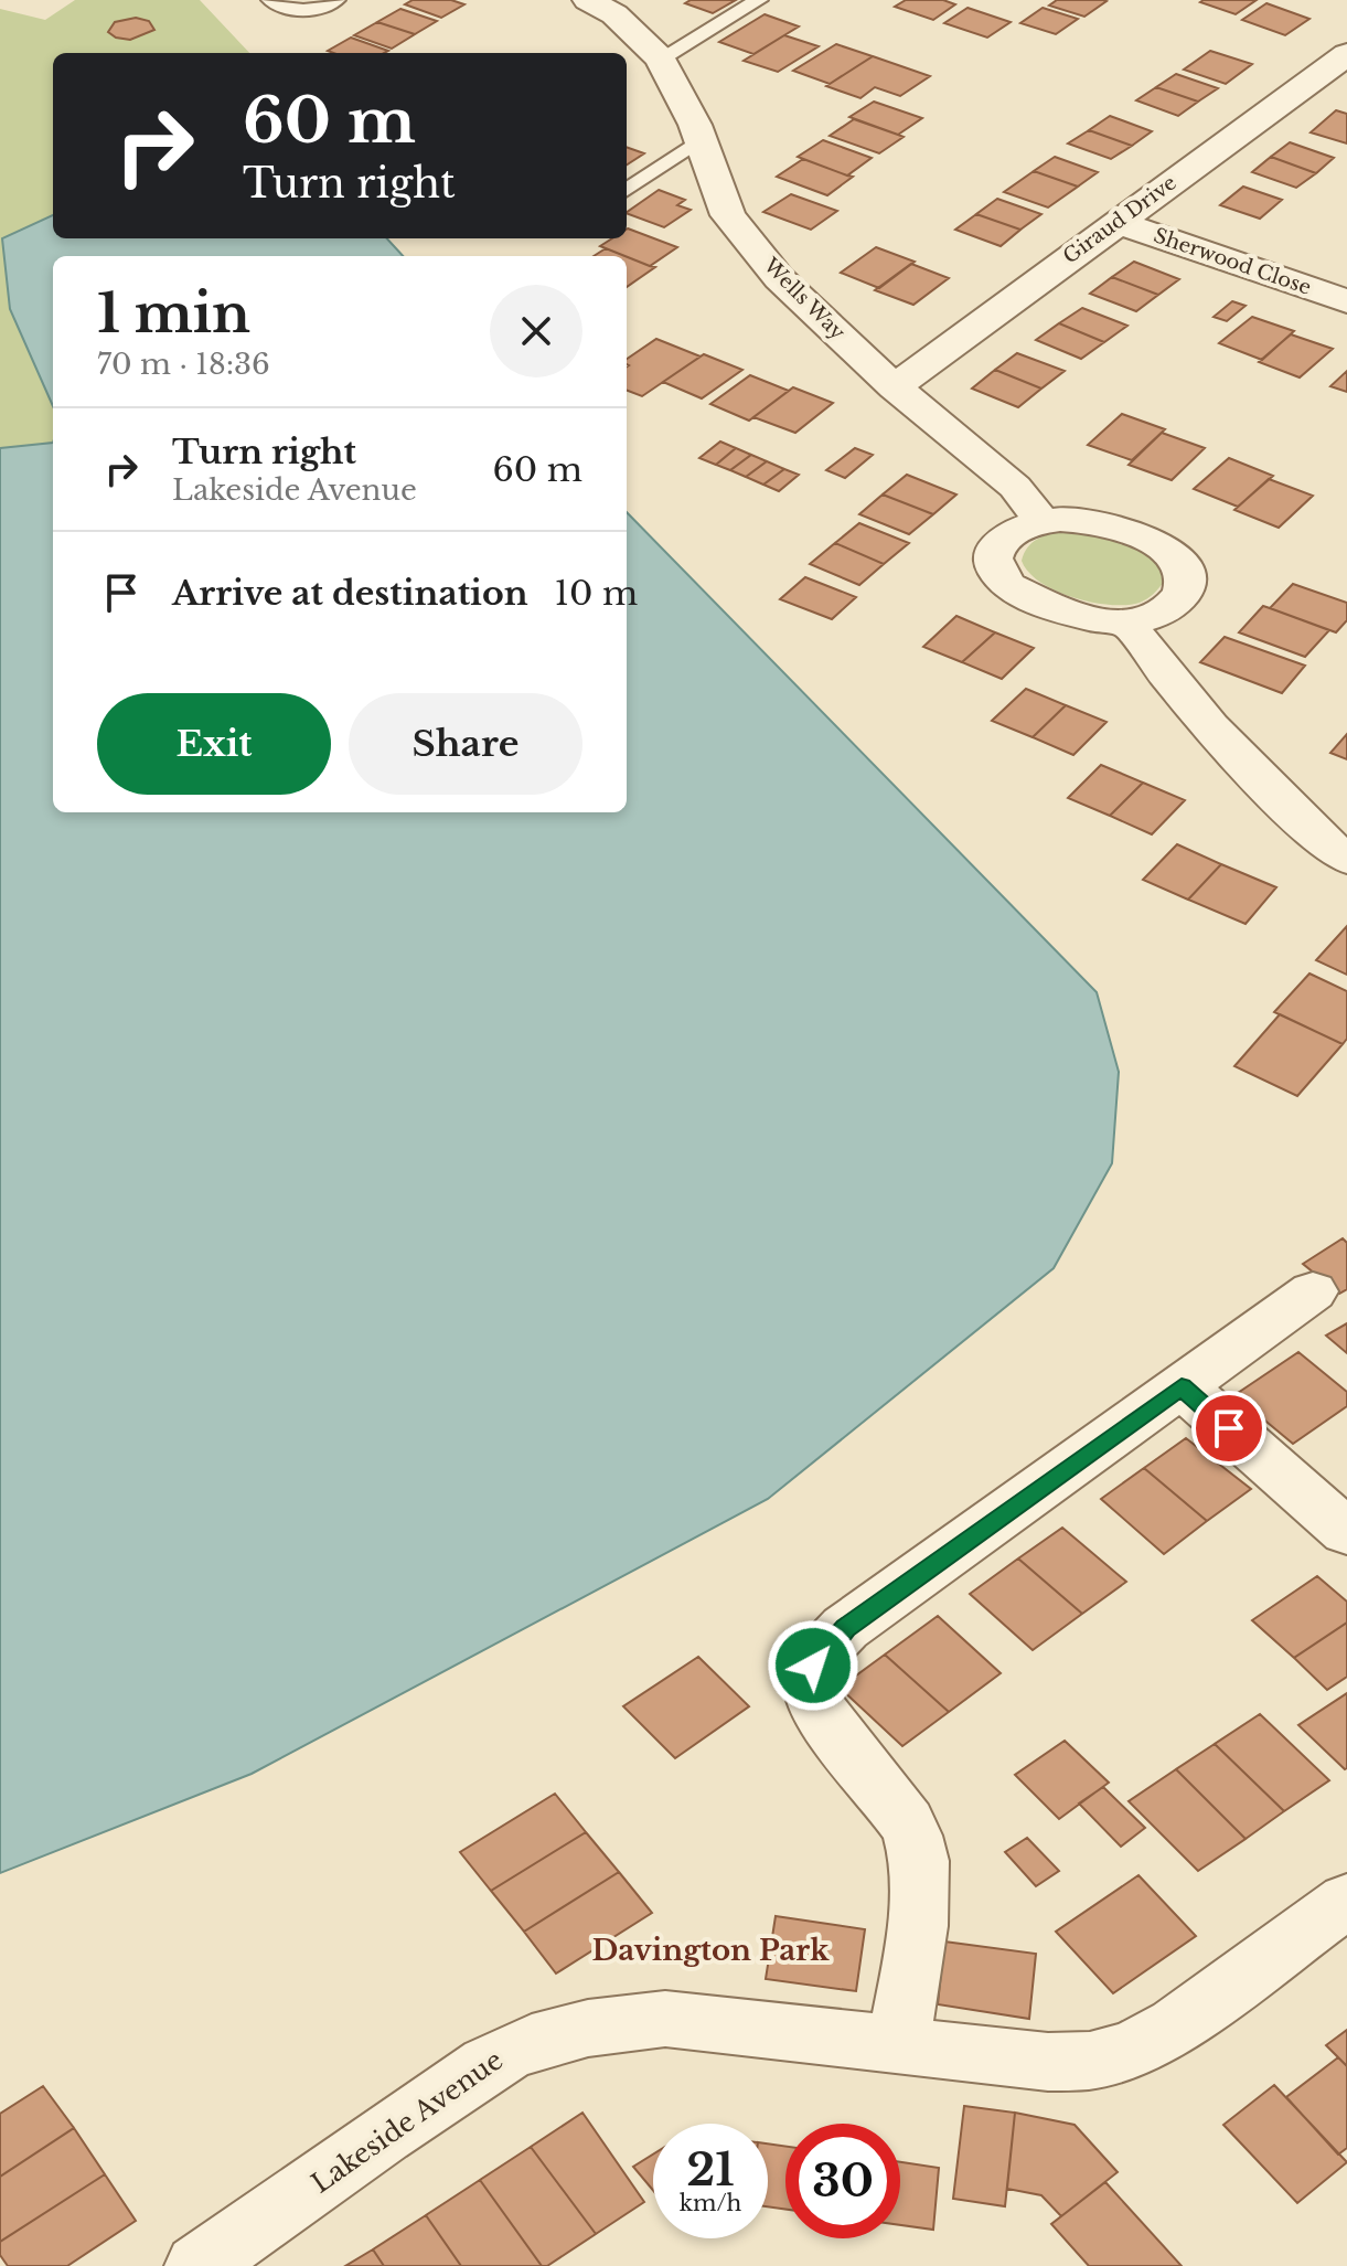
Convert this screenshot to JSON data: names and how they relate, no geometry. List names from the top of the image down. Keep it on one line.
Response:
{"streets":{"street":["Giraud Drive","Sherwood Close","Wells Way","Lakeside Avenue"]},"crossings":[["Giraud Drive","Sherwood Close"],["Giraud Drive","Wells Way"]],"districts":["Davington Park"],"page":{"turn":["60 m","Turn right"],"heading":["1 min","70 m · 18:36"],"list":[{"name":"Turn right","note":"Lakeside Avenue","value":"60 m"},{"name":"Arrive at destination","value":"10 m"}],"buttons":["Exit","Share"],"speed":"21 km/h","limit":"30"}}
